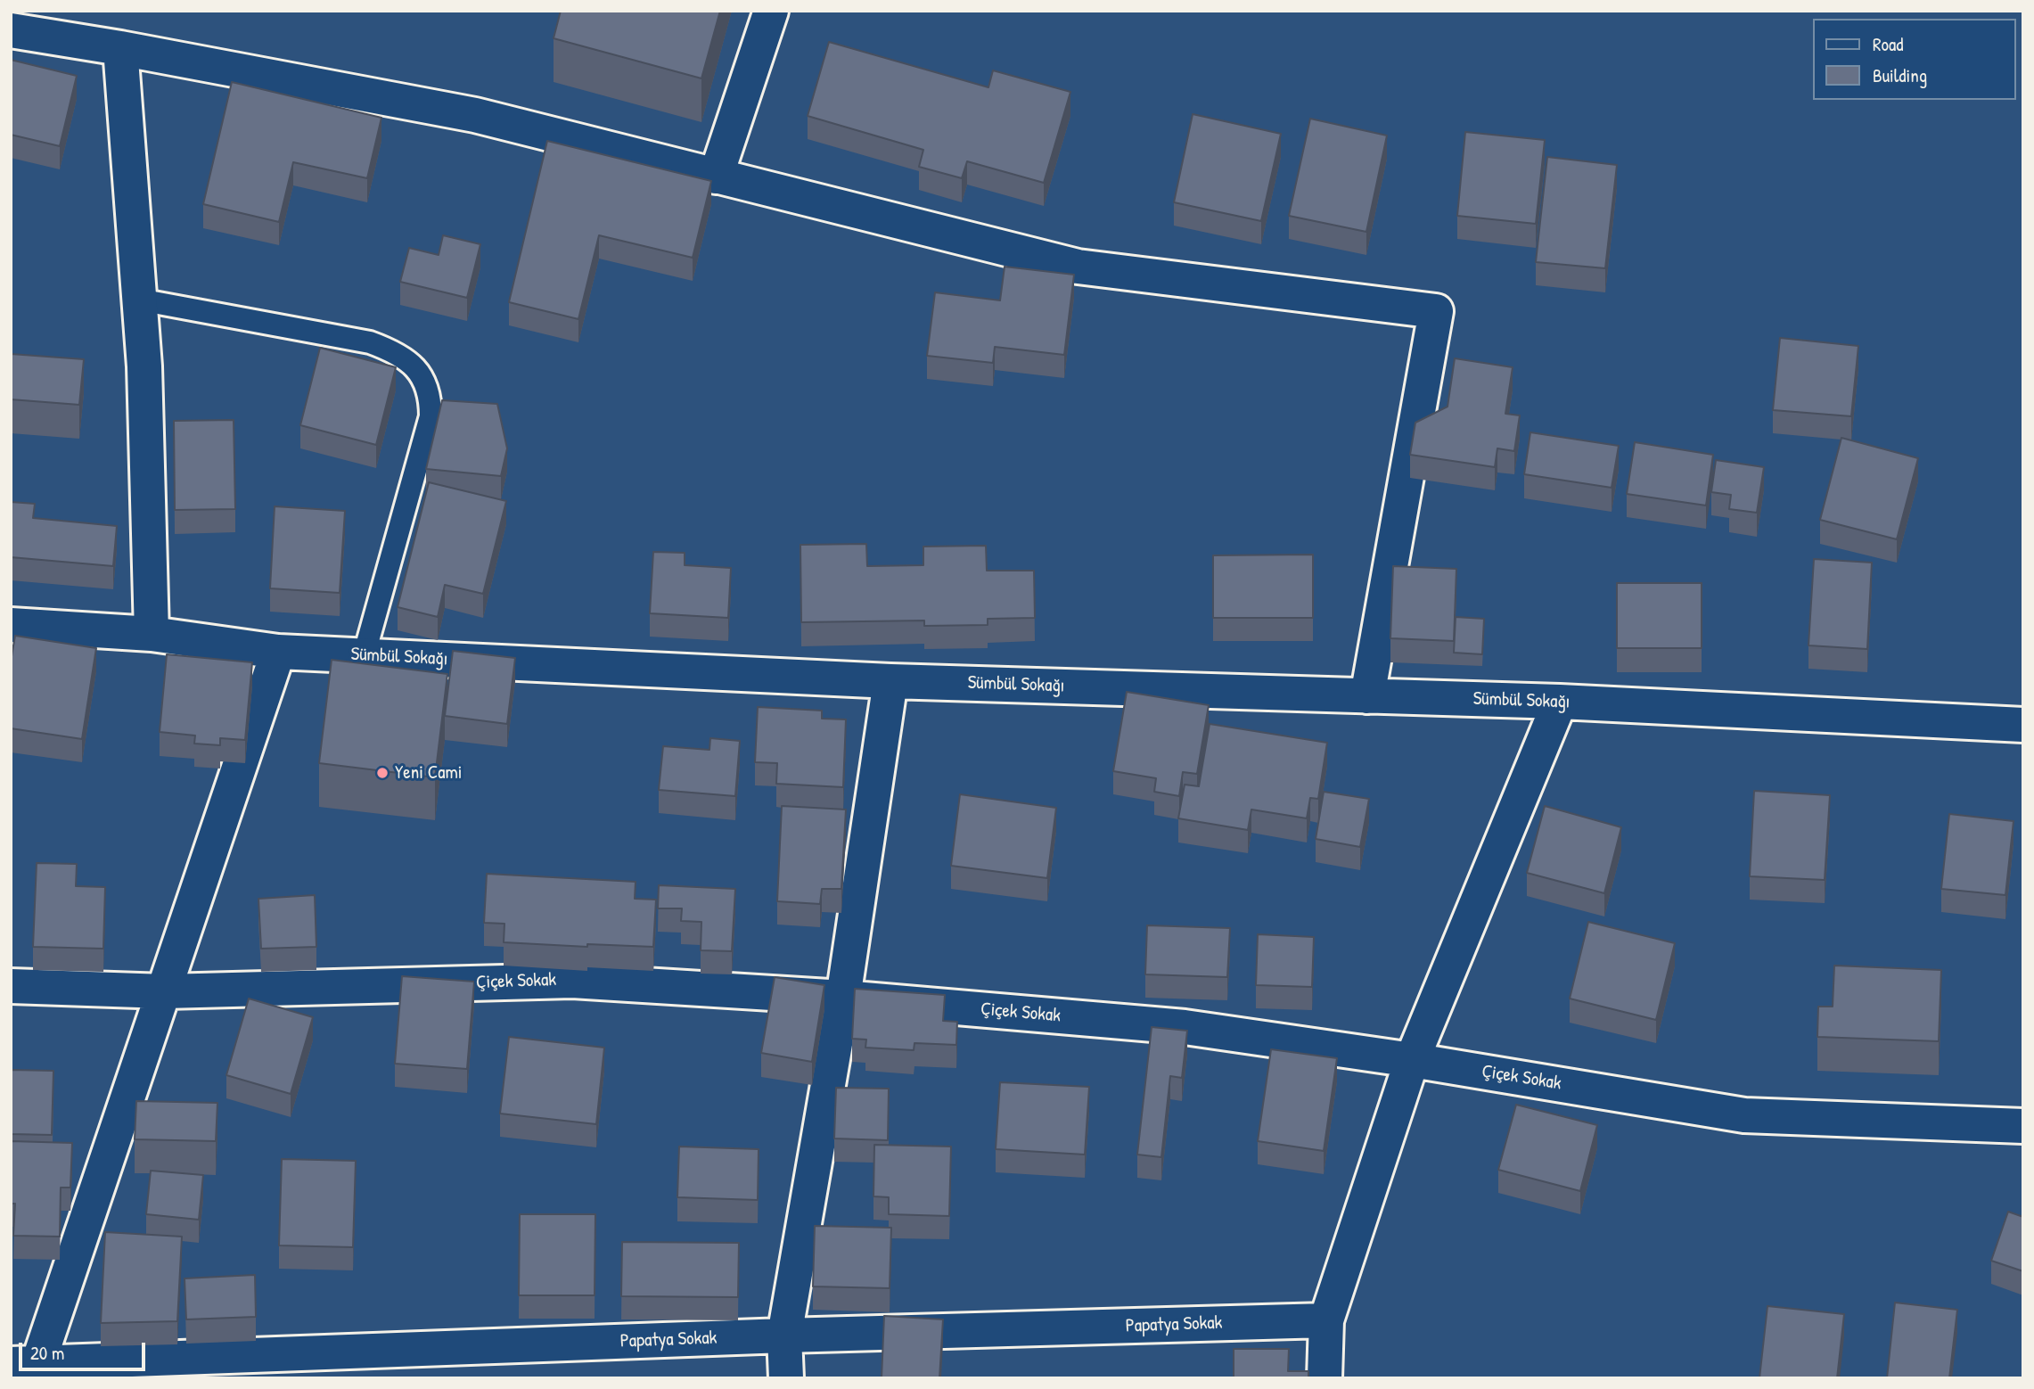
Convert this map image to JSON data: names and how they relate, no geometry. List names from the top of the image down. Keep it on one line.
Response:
{"streets":{"street":["Sümbül Sokağı","Çiçek Sokak","Papatya Sokak"]},"places":["Yeni Cami"],"legend":["Road","Building"],"scale_bar":"20 m"}
